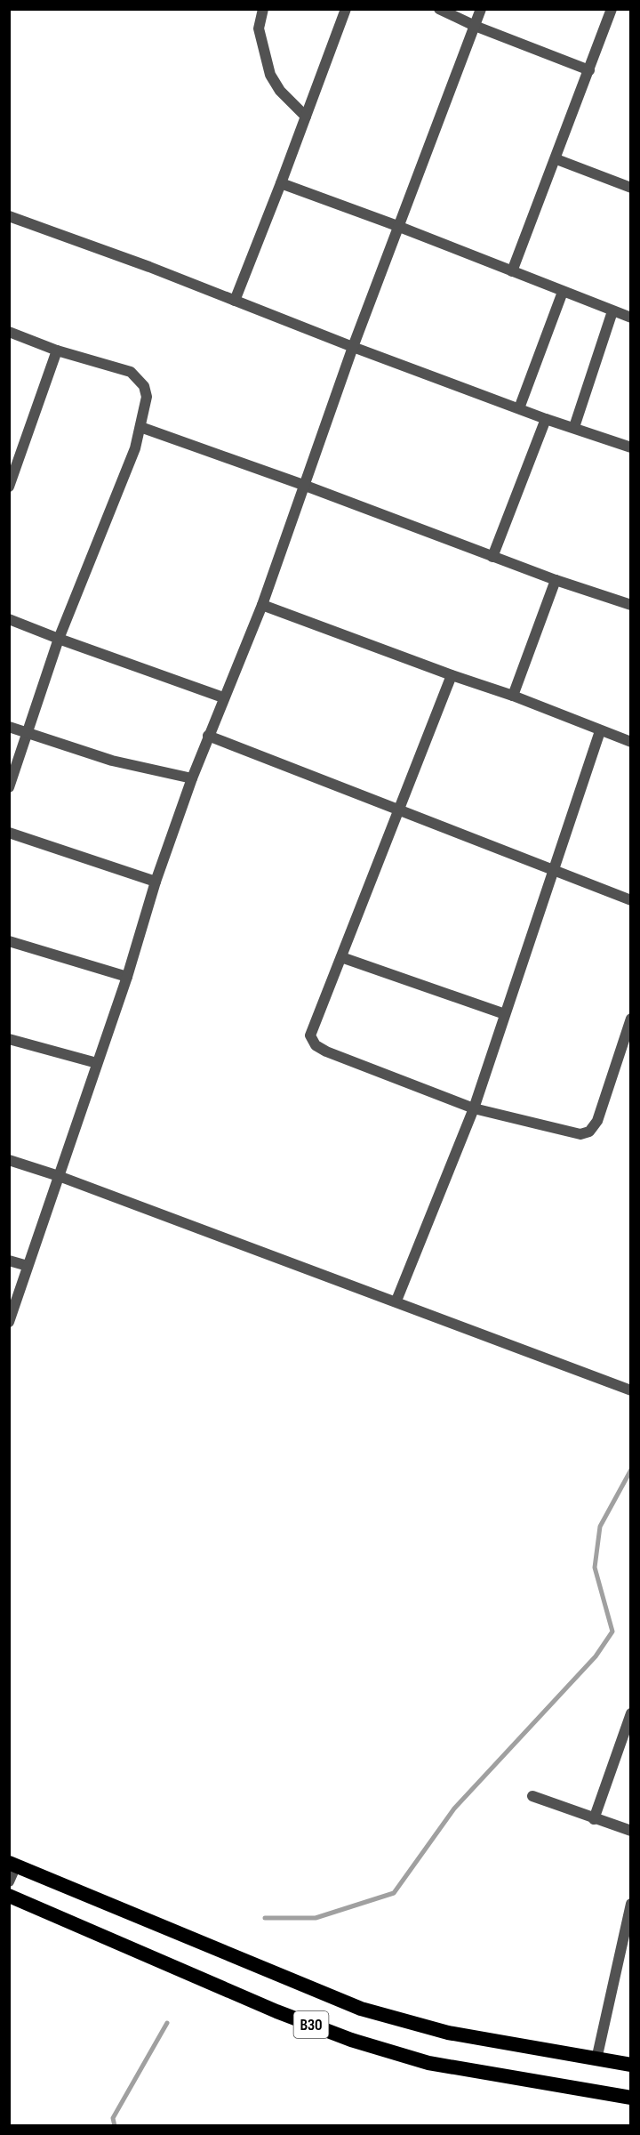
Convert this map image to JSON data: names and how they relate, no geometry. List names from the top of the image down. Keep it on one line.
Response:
{"streets":{"highway":["B30"]}}
